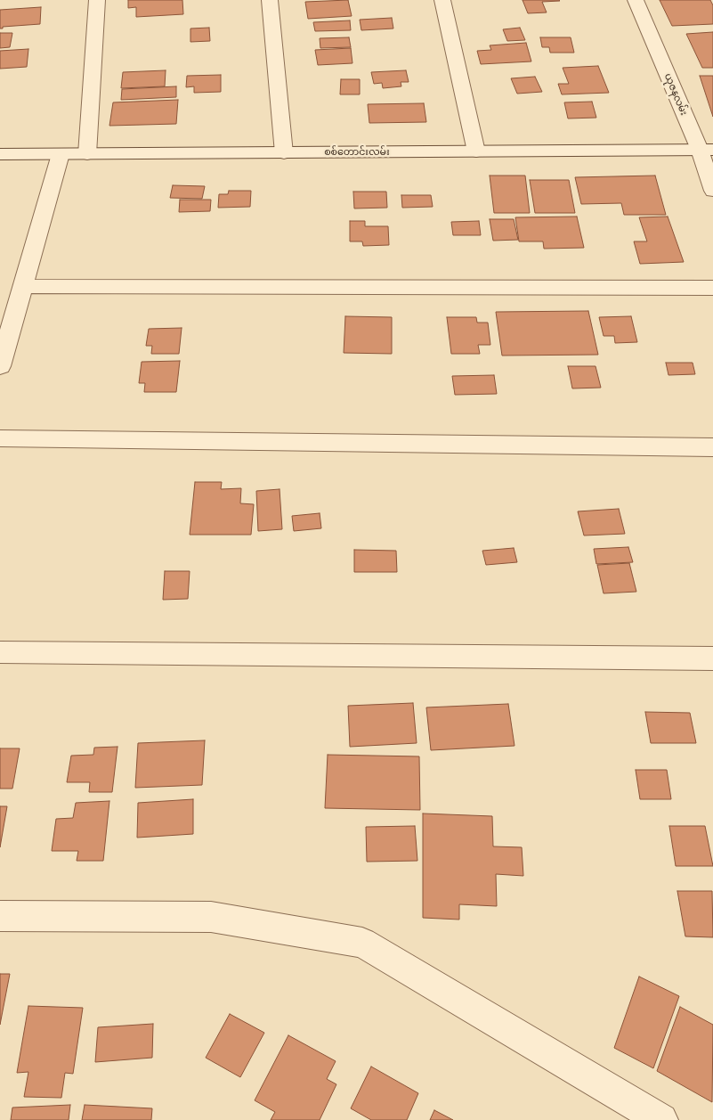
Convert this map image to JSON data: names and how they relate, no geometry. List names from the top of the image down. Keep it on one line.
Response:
{"streets":{"street":["ယုဇနလမ်း","စစ်တောင်းလမ်း"]},"crossings":[["ယုဇနလမ်း","စစ်တောင်းလမ်း"]]}
